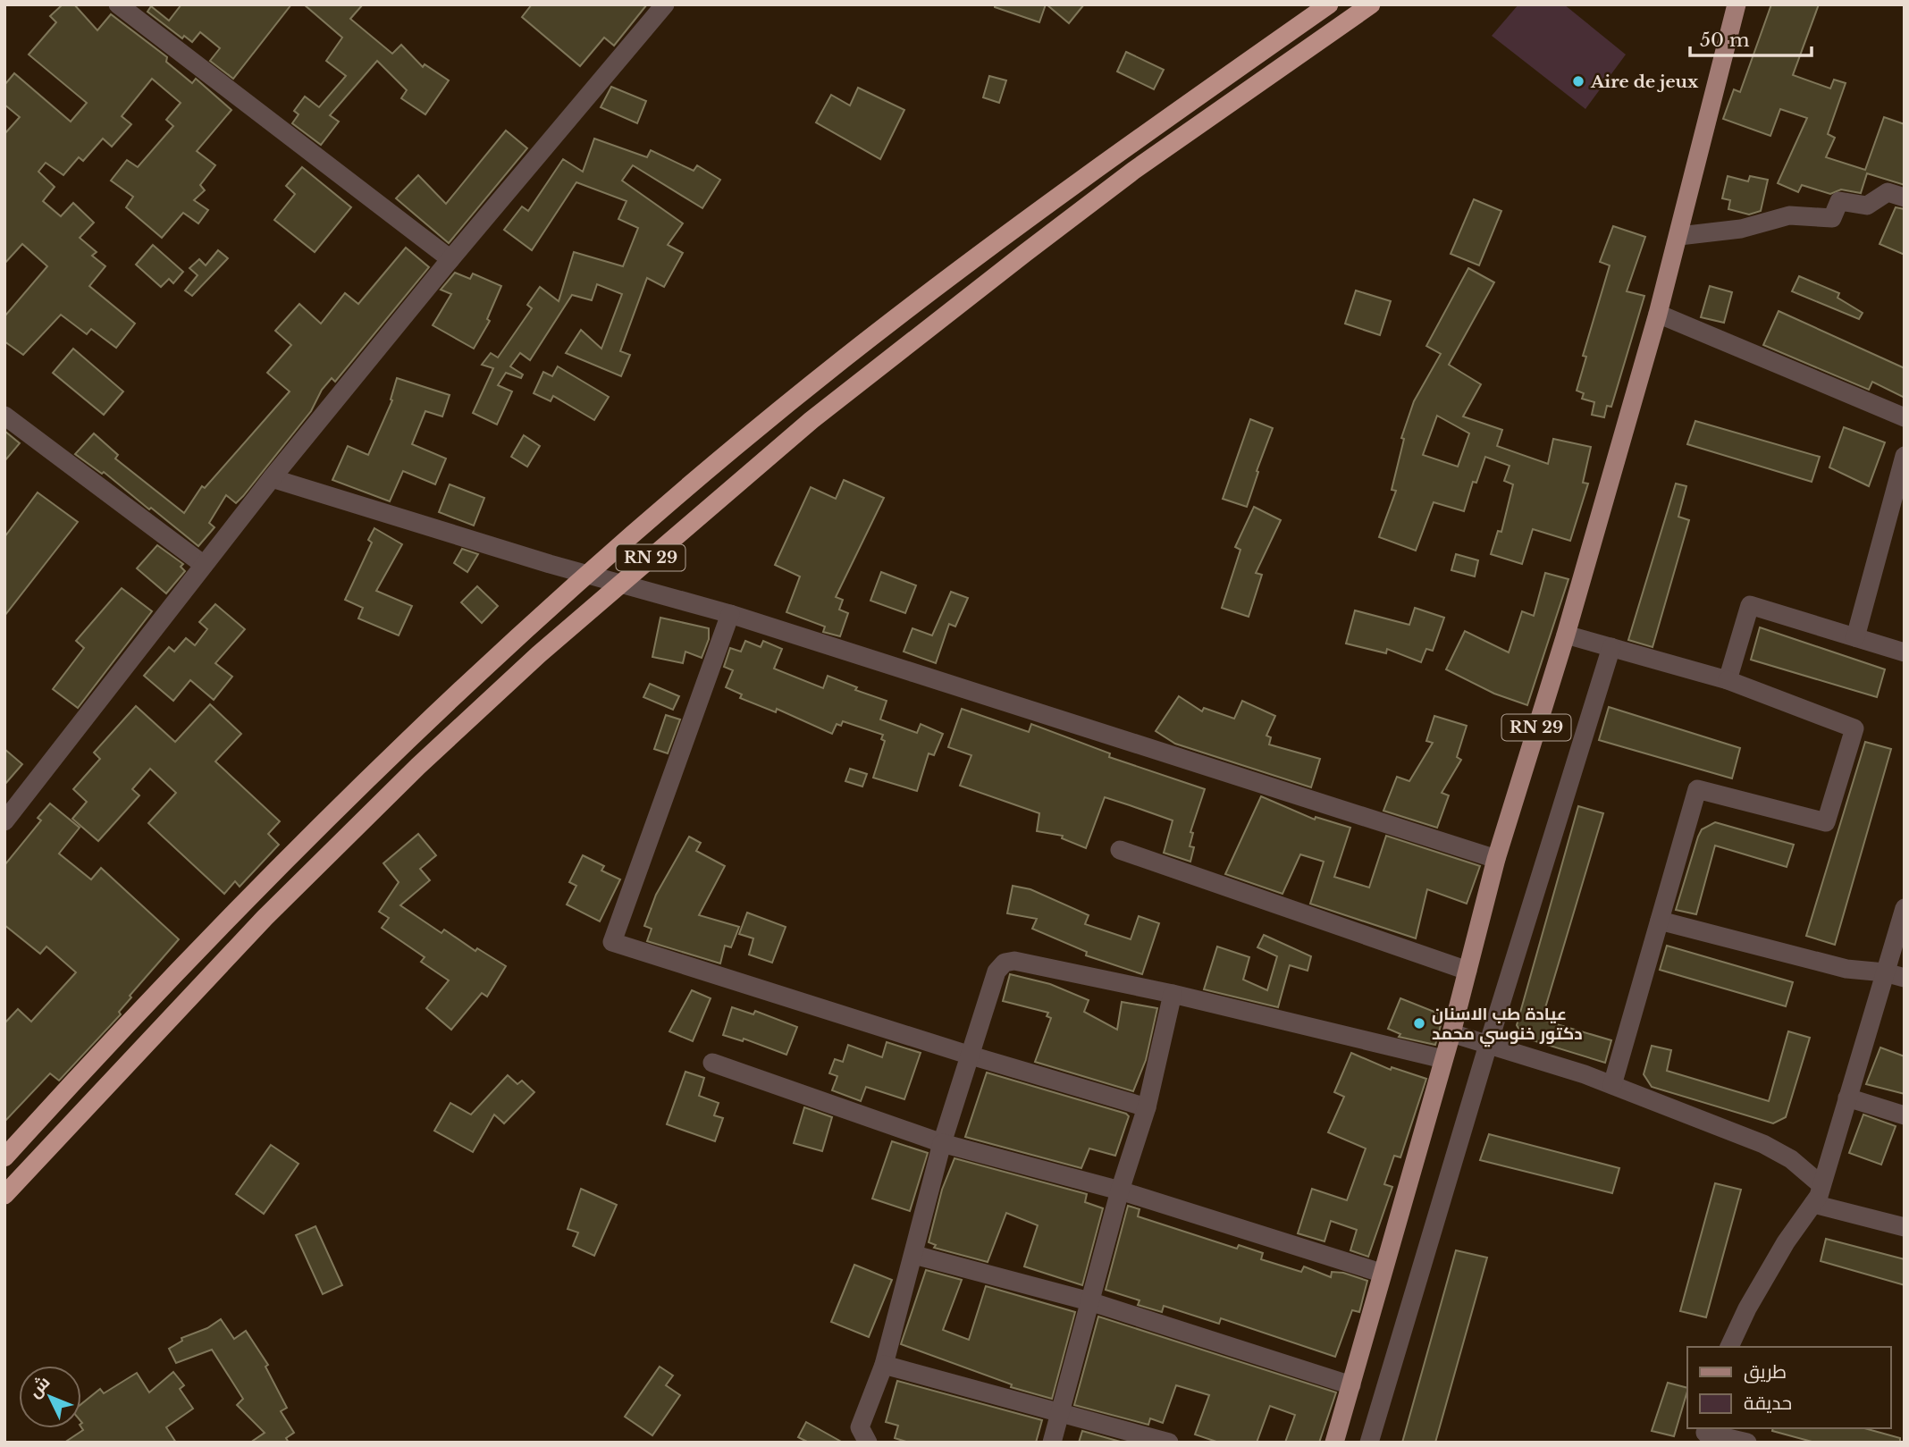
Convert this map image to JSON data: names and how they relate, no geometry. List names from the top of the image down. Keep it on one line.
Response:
{"streets":{"highway":["RN 29"]},"places":["Aire de jeux","عيادة طب الاسنان دكتور خنوسي محمد"],"legend":["طريق","حديقة"],"scale_bar":"50 m","north":"top left"}
